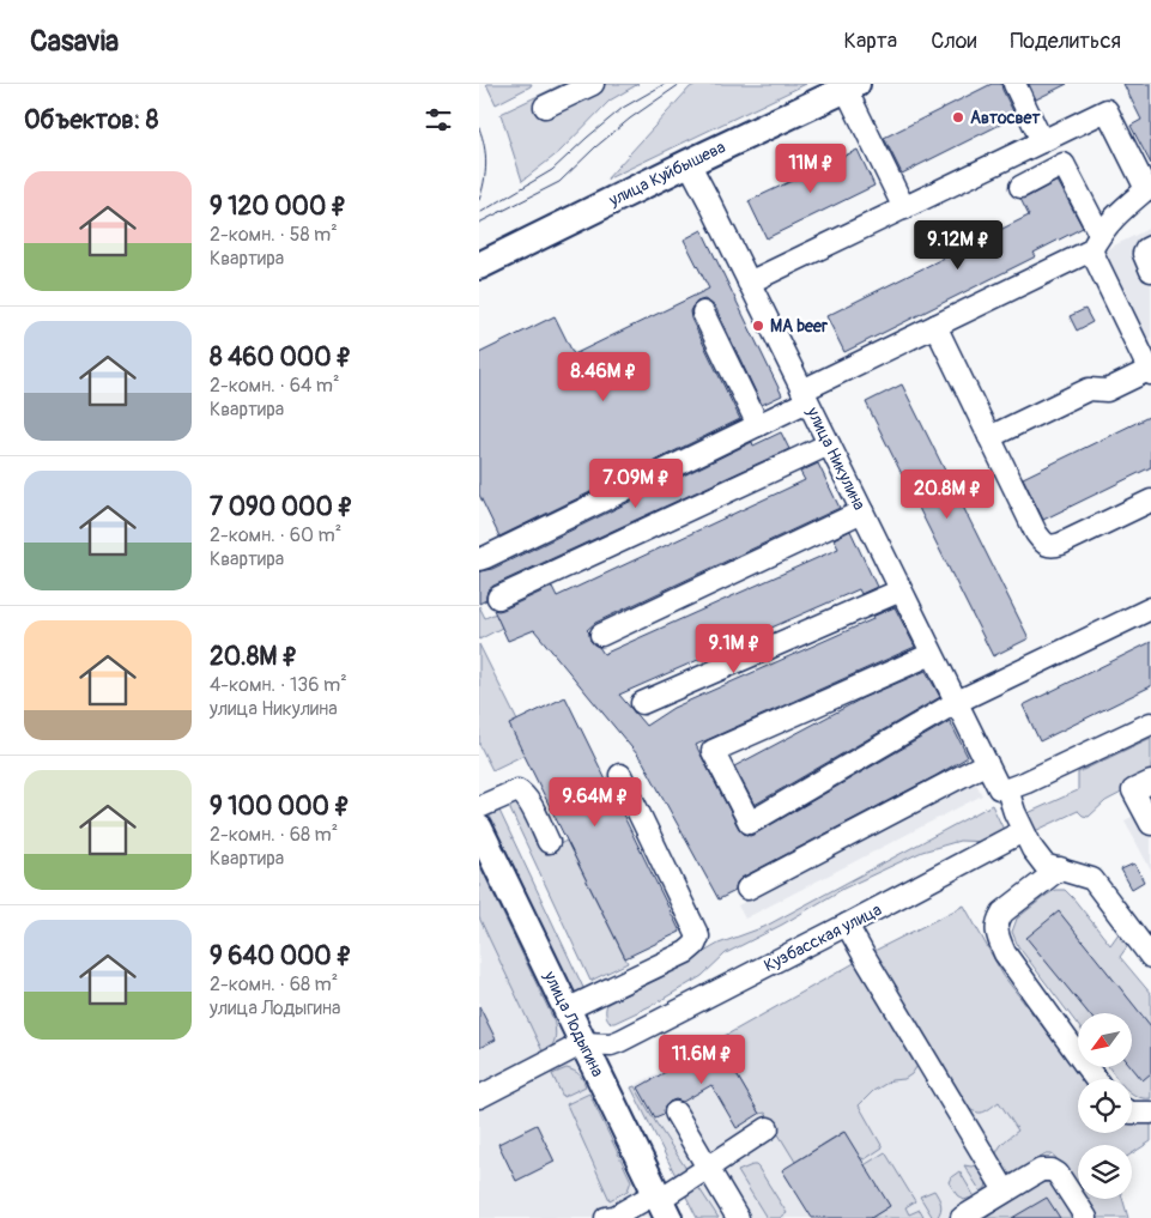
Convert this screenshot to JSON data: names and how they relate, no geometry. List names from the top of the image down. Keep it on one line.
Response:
{"streets":{"main road":["улица Куйбышева","улица Лодыгина"],"street":["улица Никулина","Кузбасская улица"]},"crossings":[["улица Куйбышева","улица Никулина"],["улица Никулина","Кузбасская улица"],["Кузбасская улица","улица Лодыгина"]],"places":["Автосвет","MA beer"],"north":"bottom left","page":{"header":"Casavia","nav":["Карта","Слои","Поделиться"],"heading":"Объектов: 8","price":["11M ₽","9.12M ₽","8.46M ₽","7.09M ₽","20.8M ₽","9.1M ₽","9.64M ₽","11.6M ₽"],"list":[{"name":"9 120 000 ₽","note":"2-комн. · 58 m² · Квартира"},{"name":"8 460 000 ₽","note":"2-комн. · 64 m² · Квартира"},{"name":"7 090 000 ₽","note":"2-комн. · 60 m² · Квартира"},{"name":"20.8M ₽","note":"4-комн. · 136 m² · улица Никулина"},{"name":"9 100 000 ₽","note":"2-комн. · 68 m² · Квартира"},{"name":"9 640 000 ₽","note":"2-комн. · 68 m² · улица Лодыгина"}]}}
